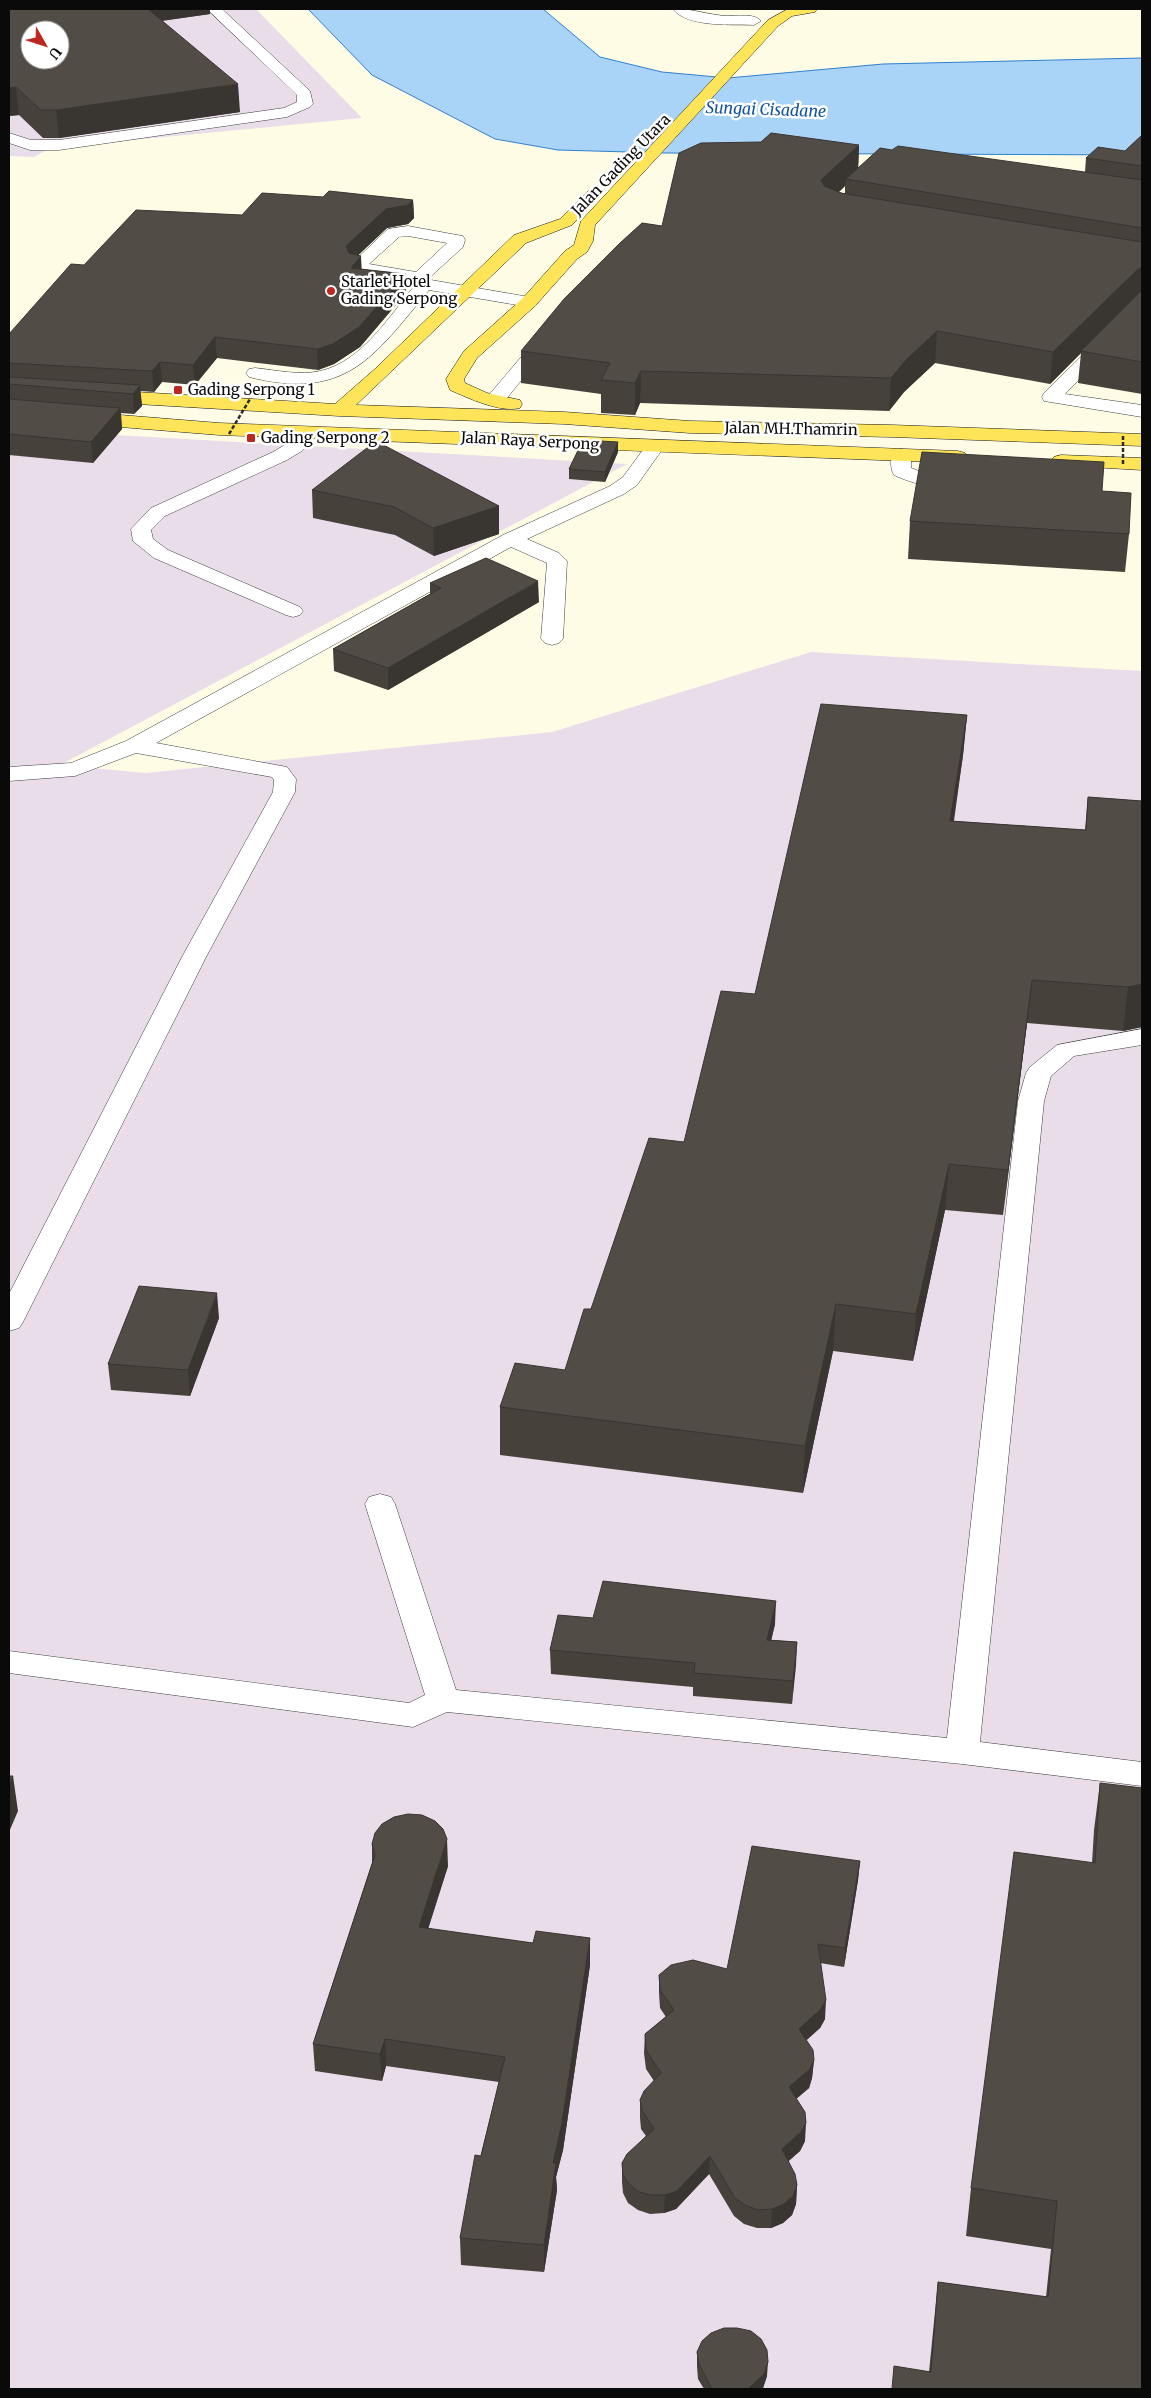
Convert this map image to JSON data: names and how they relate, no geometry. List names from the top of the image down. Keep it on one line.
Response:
{"streets":{"main road":["Jalan Gading Utara","Jalan MH.Thamrin","Jalan Raya Serpong"]},"crossings":[["Jalan Gading Utara","Jalan MH.Thamrin"],["Jalan Gading Utara","Jalan Raya Serpong"],["Jalan MH.Thamrin","Jalan Raya Serpong"]],"water":["Sungai Cisadane"],"places":{"other":["Starlet Hotel Gading Serpong"],"transit":["Gading Serpong 1","Gading Serpong 2"]},"north":"bottom right"}
